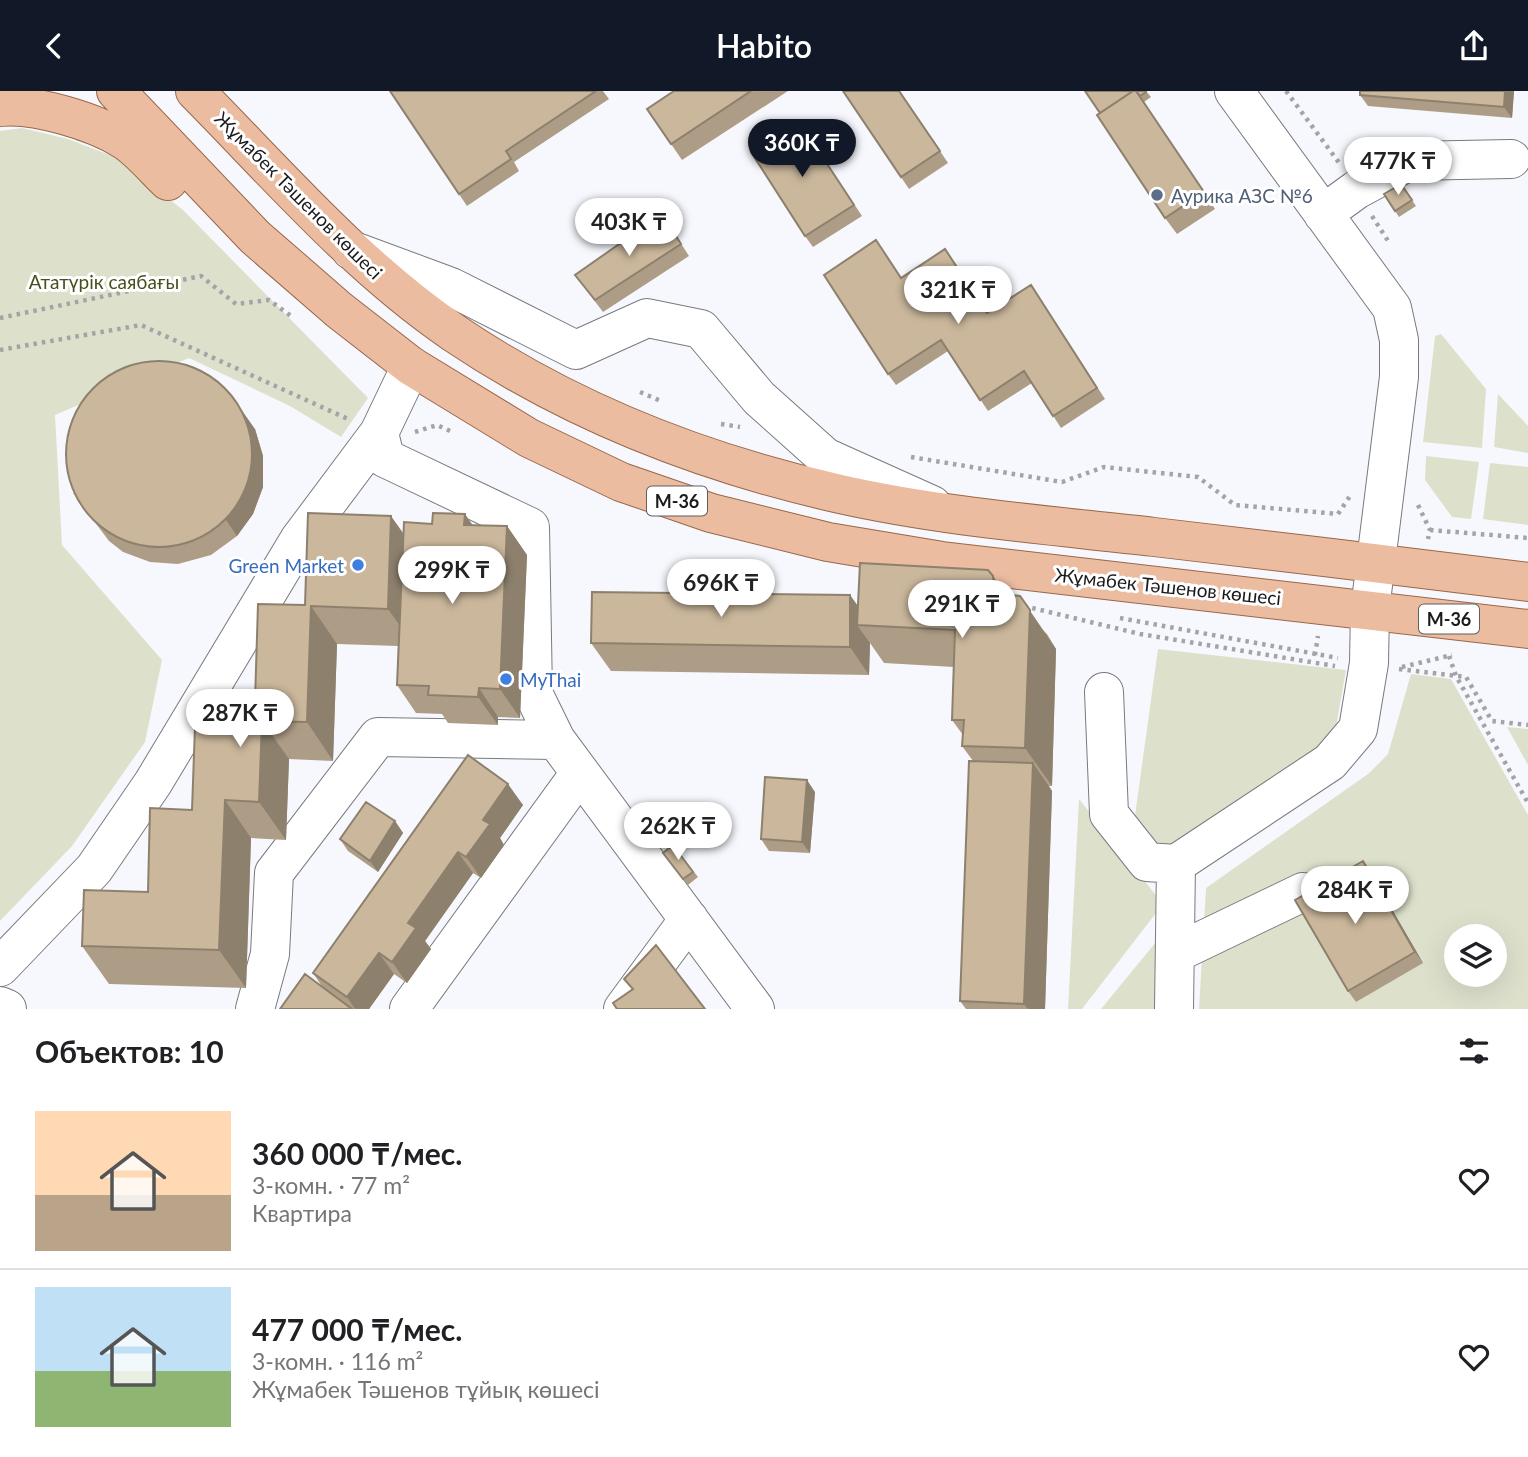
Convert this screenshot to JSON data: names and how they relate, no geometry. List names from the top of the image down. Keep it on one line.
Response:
{"streets":{"main road":["Жұмабек Тәшенов көшесі","M-36"]},"parks":["Ататүрік саябағы"],"places":["Аурика АЗС №6","Green Market","MyThai"],"page":{"header":"Habito","price":["360K ₸","477K ₸","403K ₸","321K ₸","299K ₸","696K ₸","291K ₸","287K ₸","262K ₸","284K ₸"],"heading":"Объектов: 10","list":[{"name":"360 000 ₸/мес.","note":"3-комн. · 77 m² · Квартира"},{"name":"477 000 ₸/мес.","note":"3-комн. · 116 m² · Жұмабек Тәшенов тұйық көшесі"}]}}
